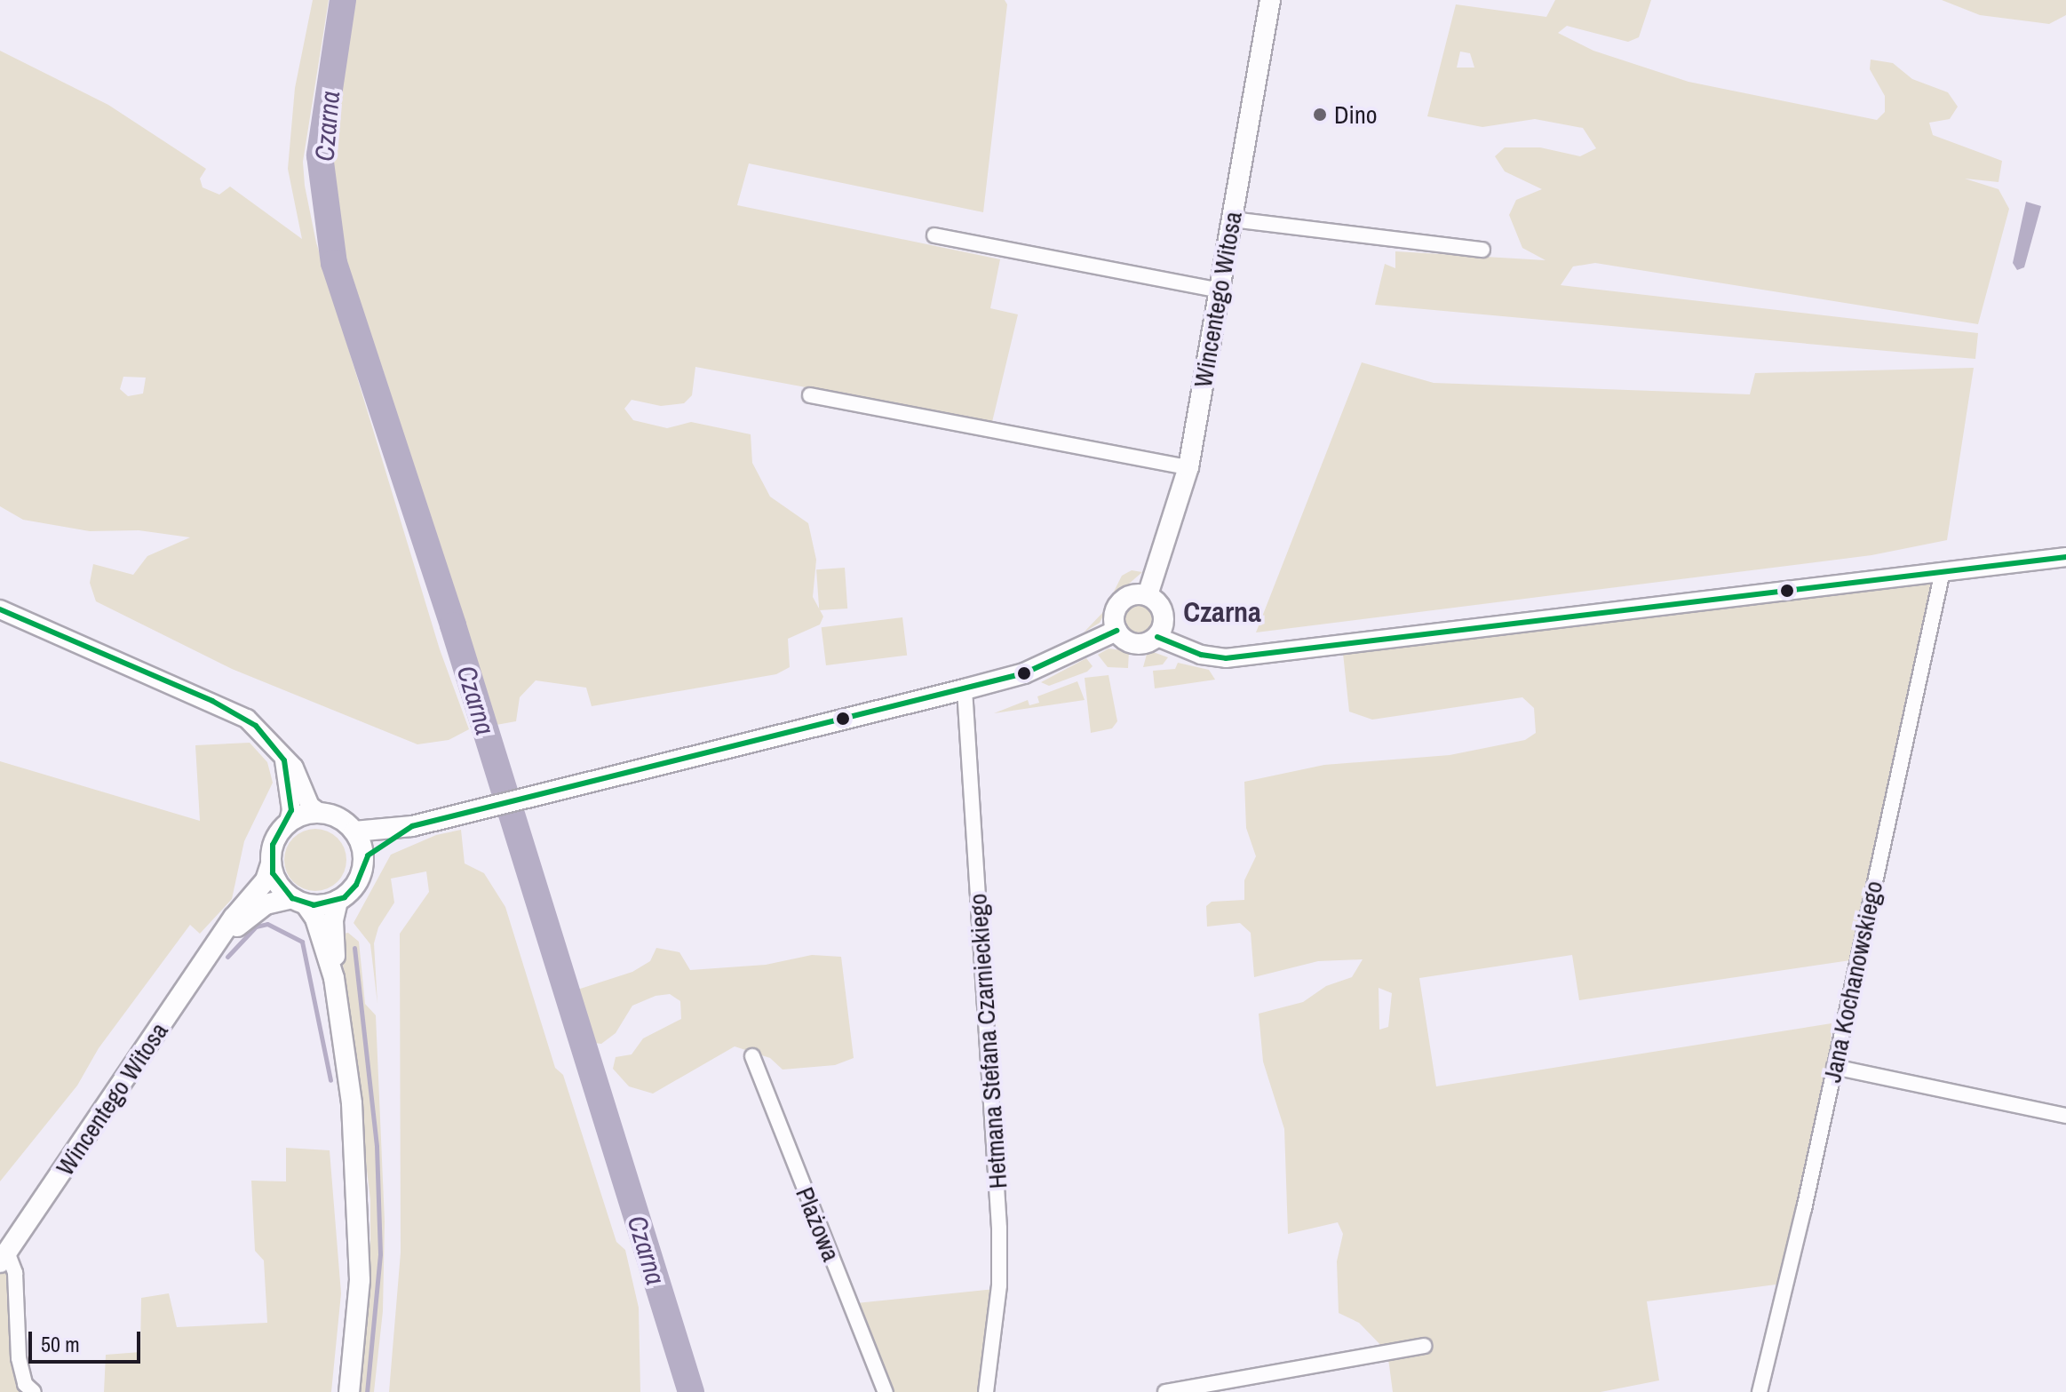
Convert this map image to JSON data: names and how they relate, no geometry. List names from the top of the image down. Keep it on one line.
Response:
{"streets":{"main road":["Wincentego Witosa"],"street":["Jana Kochanowskiego","Hetmana Stefana Czarnieckiego","Plażowa"]},"districts":["Czarna"],"water":["Czarna"],"places":["Dino"],"scale_bar":"50 m"}
